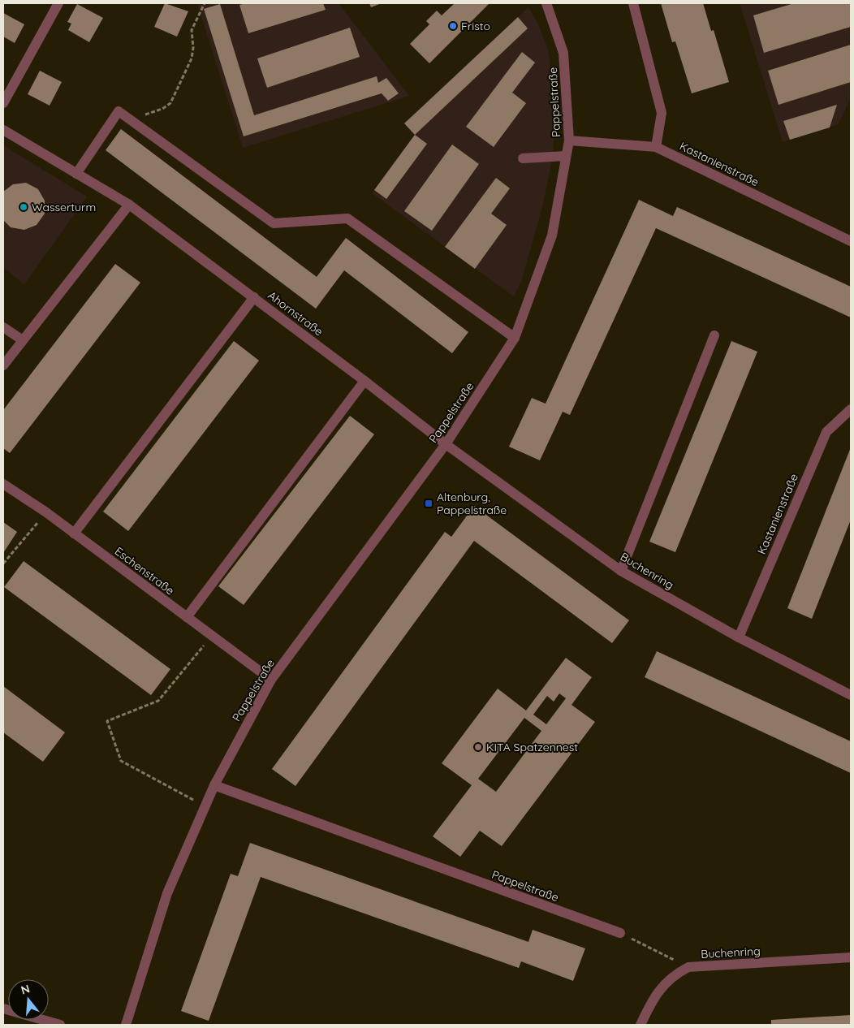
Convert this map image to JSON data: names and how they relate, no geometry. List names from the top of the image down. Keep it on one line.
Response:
{"streets":{"street":["Pappelstraße","Kastanienstraße","Ahornstraße","Eschenstraße","Buchenring"]},"crossings":[["Pappelstraße","Kastanienstraße"],["Pappelstraße","Ahornstraße"],["Pappelstraße","Eschenstraße"],["Pappelstraße","Buchenring"],["Kastanienstraße","Buchenring"],["Ahornstraße","Buchenring"]],"places":{"other":["Fristo","Wasserturm","KITA Spatzennest"],"transit":["Altenburg, Pappelstraße"]},"north":"top"}
